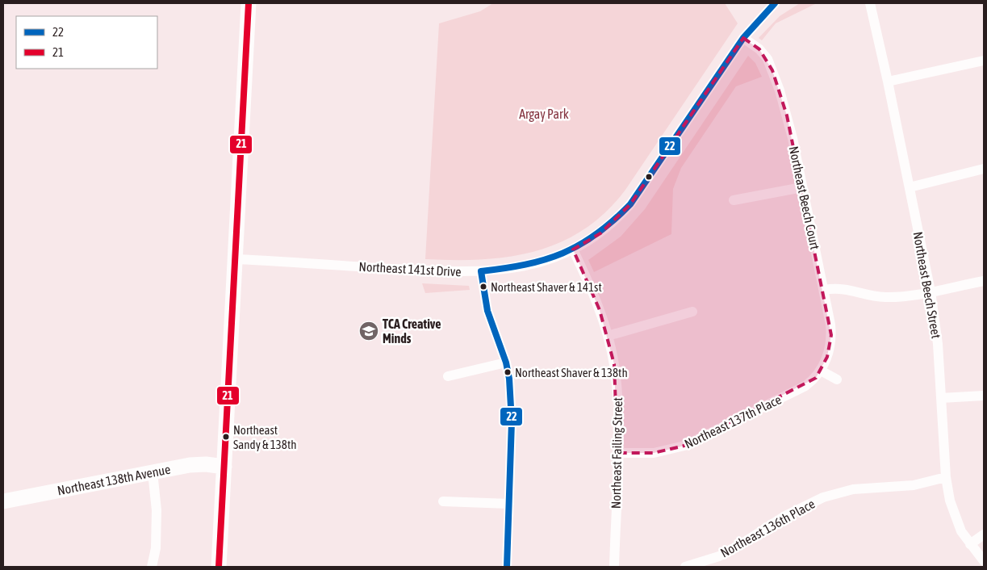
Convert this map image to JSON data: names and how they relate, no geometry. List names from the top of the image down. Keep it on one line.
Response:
{"streets":{"main road":["Northeast 138th Avenue"],"street":["Northeast Beech Court","Northeast 141st Drive","Northeast Beech Street","Northeast 137th Place","Northeast Failing Street","Northeast 136th Place"]},"crossings":[["Northeast Beech Court","Northeast 141st Drive"],["Northeast Beech Court","Northeast 137th Place"],["Northeast 141st Drive","Northeast Failing Street"],["Northeast Beech Street","Northeast 136th Place"],["Northeast 137th Place","Northeast Failing Street"]],"parks":["Argay Park"],"places":{"other":["Northeast Shaver & 141st","Northeast Shaver & 138th","Northeast Sandy & 138th"],"school or university":["TCA Creative Minds"]},"lines":["transit line 22","transit line 21"],"legend":["22","21"]}
